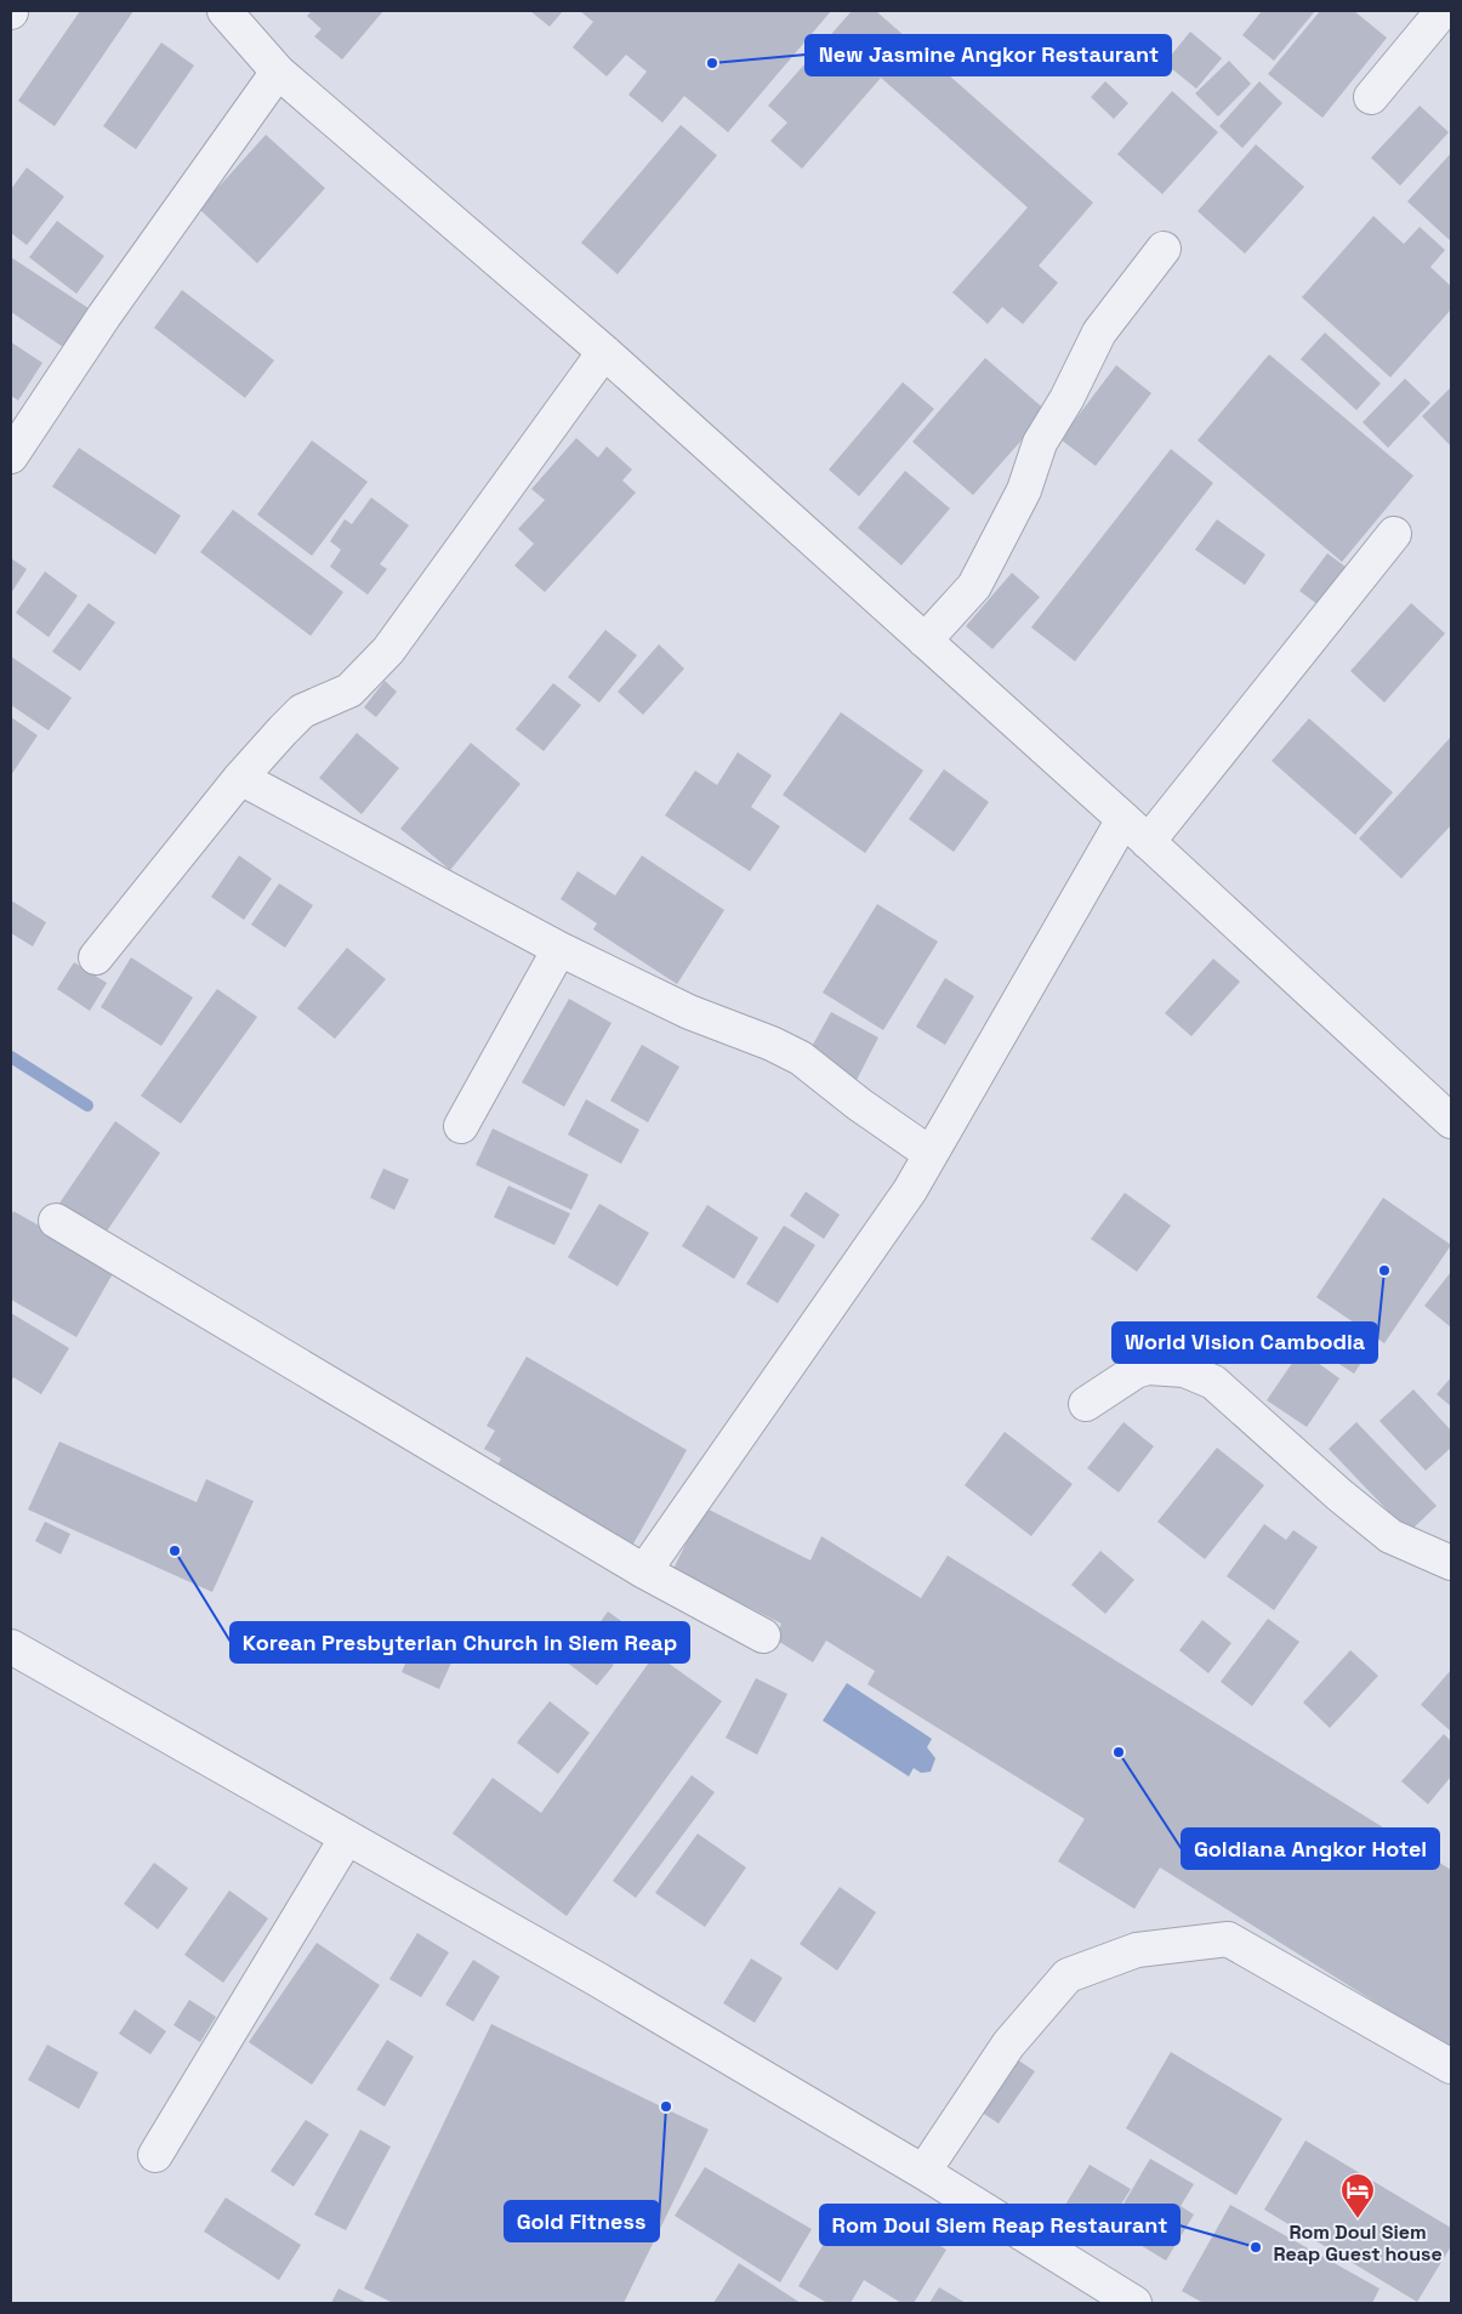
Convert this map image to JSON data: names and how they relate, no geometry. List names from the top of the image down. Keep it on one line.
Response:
{"places":{"other":["New Jasmine Angkor Restaurant","World Vision Cambodia","Korean Presbyterian Church in Siem Reap","Goldiana Angkor Hotel","Gold Fitness","Rom Doul Siem Reap Restaurant"],"hotel":["Rom Doul Siem Reap Guest house"]}}
